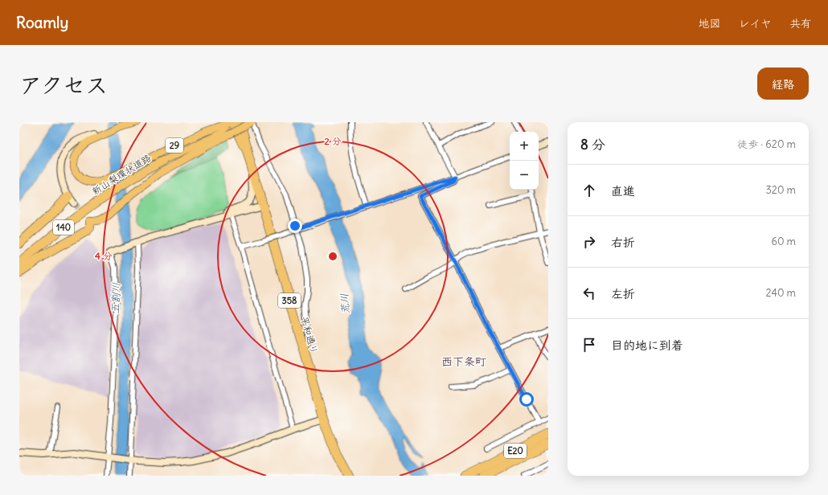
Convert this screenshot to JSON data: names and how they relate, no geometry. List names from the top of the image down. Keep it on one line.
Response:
{"streets":{"highway":["新山梨環状道路","140","358","平和通り","E20"],"main road":["29"]},"crossings":[["29","新山梨環状道路"],["29","140"],["新山梨環状道路","140"]],"districts":["西下条町"],"water":["五割川","荒川"],"page":{"header":"Roamly","nav":["地図","レイヤ","共有"],"title":"アクセス","buttons":"経路","heading":["8 分","徒歩 · 620 m"],"map_buttons":["+","−"],"list":[["直進","320 m"],["右折","60 m"],["左折","240 m"],"目的地に到着"]},"rings":["2 分","4 分"]}
